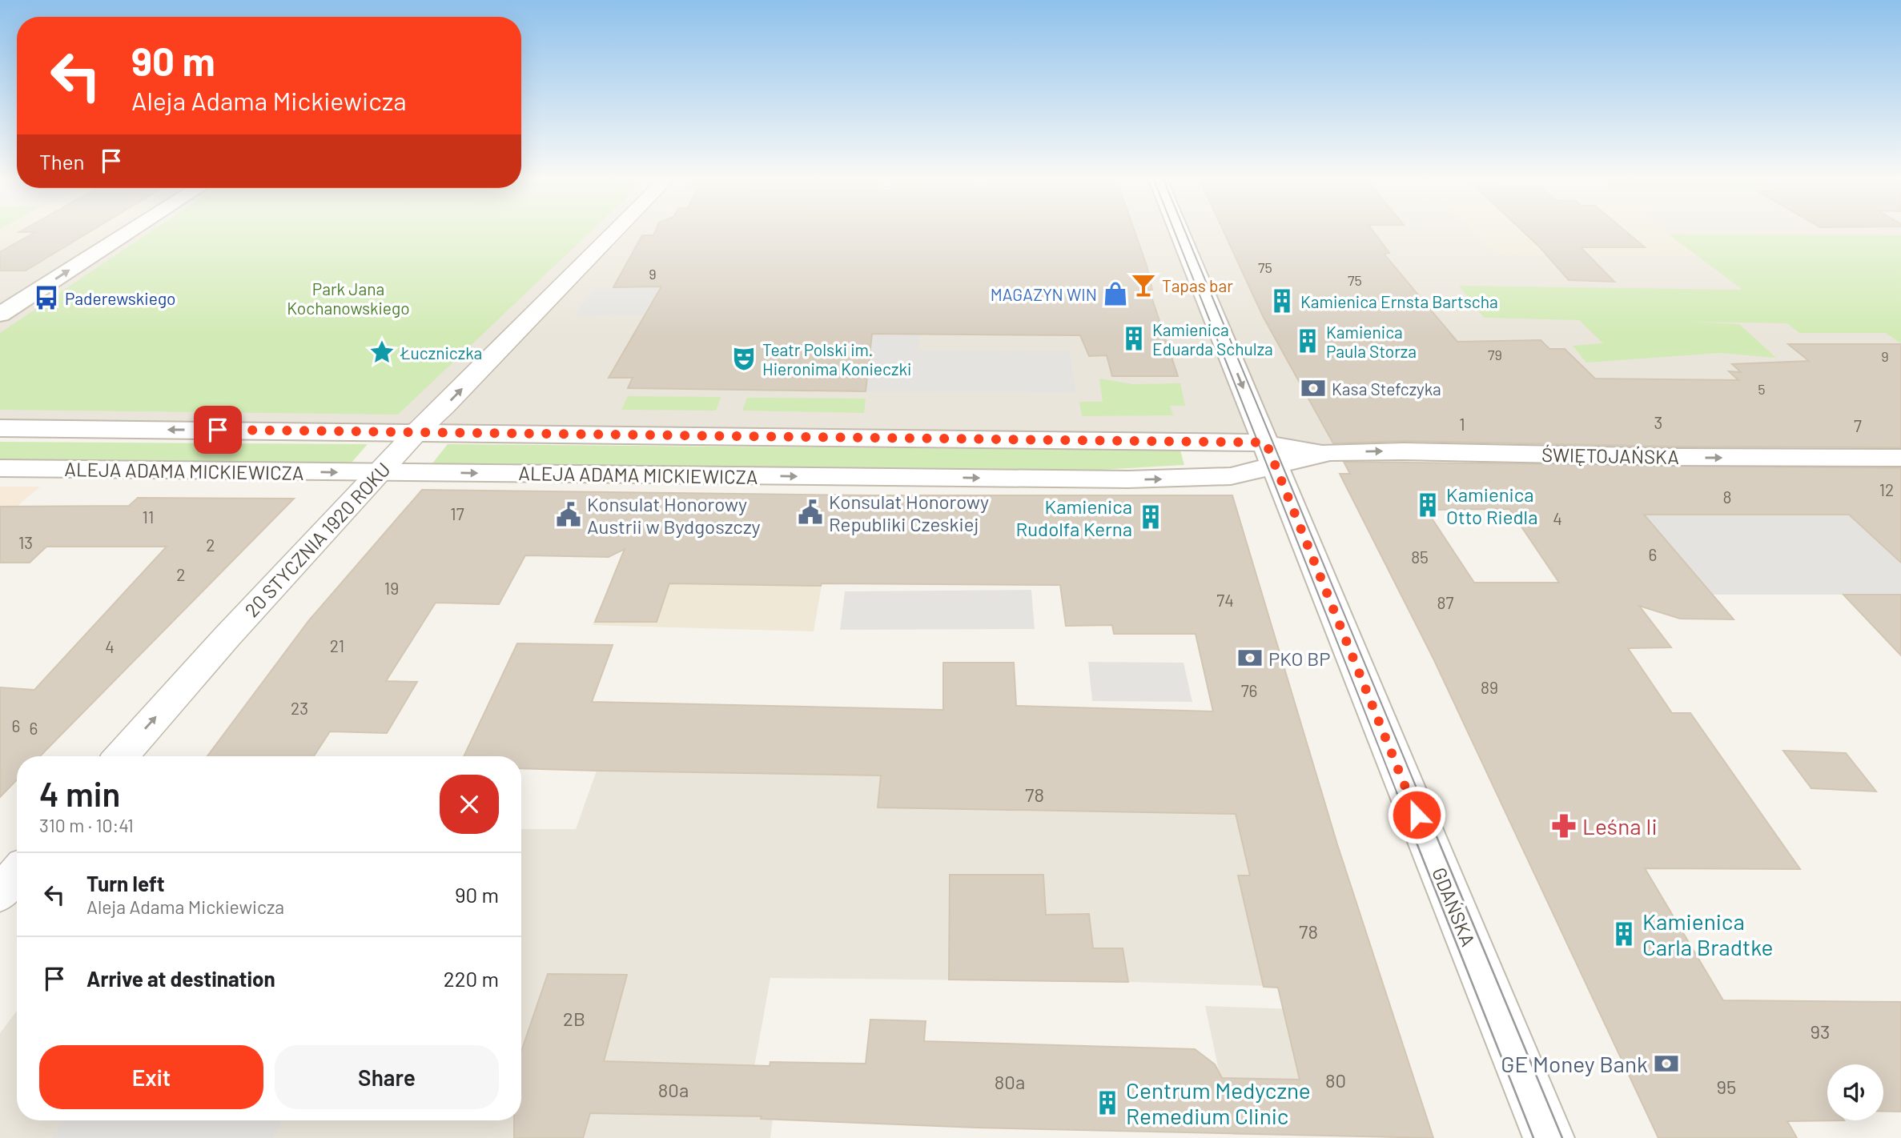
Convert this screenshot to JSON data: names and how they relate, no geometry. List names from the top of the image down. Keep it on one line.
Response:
{"streets":{"street":["ŚWIĘTOJAŃSKA","ALEJA ADAMA MICKIEWICZA","20 STYCZNIA 1920 ROKU","GDAŃSKA"]},"crossings":[["ŚWIĘTOJAŃSKA","ALEJA ADAMA MICKIEWICZA"],["ŚWIĘTOJAŃSKA","GDAŃSKA"],["ALEJA ADAMA MICKIEWICZA","20 STYCZNIA 1920 ROKU"],["ALEJA ADAMA MICKIEWICZA","GDAŃSKA"]],"one_way":["ŚWIĘTOJAŃSKA","20 STYCZNIA 1920 ROKU"],"parks":["Park Jana Kochanowskiego"],"places":{"bar":["Tapas bar"],"shop":["MAGAZYN WIN"],"bus stop":["Paderewskiego"],"building":["Kamienica Ernsta Bartscha","Kamienica Eduarda Schulza","Kamienica Paula Storza","Kamienica Otto Riedla","Kamienica Rudolfa Kerna","Kamienica Carla Bradtke","Centrum Medyczne Remedium Clinic"],"place":["Łuczniczka"],"theatre":["Teatr Polski im. Hieronima Konieczki"],"bank":["Kasa Stefczyka","PKO BP","GE Money Bank"],"public building":["Konsulat Honorowy Republiki Czeskiej","Konsulat Honorowy Austrii w Bydgoszczy"],"pharmacy":["Leśna Ii"]},"house_numbers":["75","9","75","79","9","5","3","1","7","12","8","17","11","4","13","2","6","85","2","19","74","87","21","4","89","76","23","6","6","78","78","2B","93","80","80a","95","80a"],"page":{"turn":["90 m","Aleja Adama Mickiewicza"],"then":"Then","heading":["4 min","310 m · 10:41"],"list":[{"name":"Turn left","note":"Aleja Adama Mickiewicza","value":"90 m"},{"name":"Arrive at destination","value":"220 m"}],"buttons":["Exit","Share"]}}
